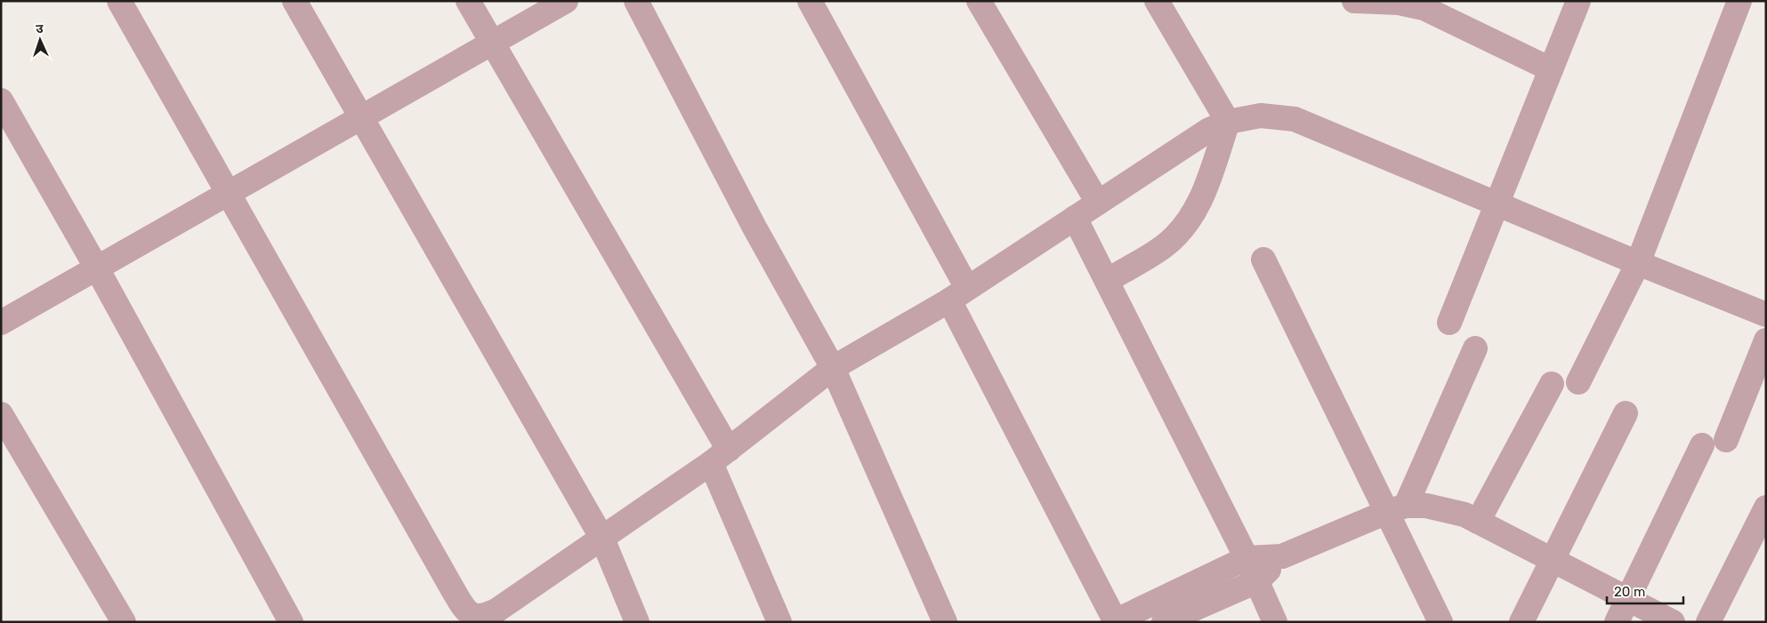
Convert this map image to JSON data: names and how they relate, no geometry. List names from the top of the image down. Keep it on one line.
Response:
{"scale_bar":"20 m","north":"top"}
